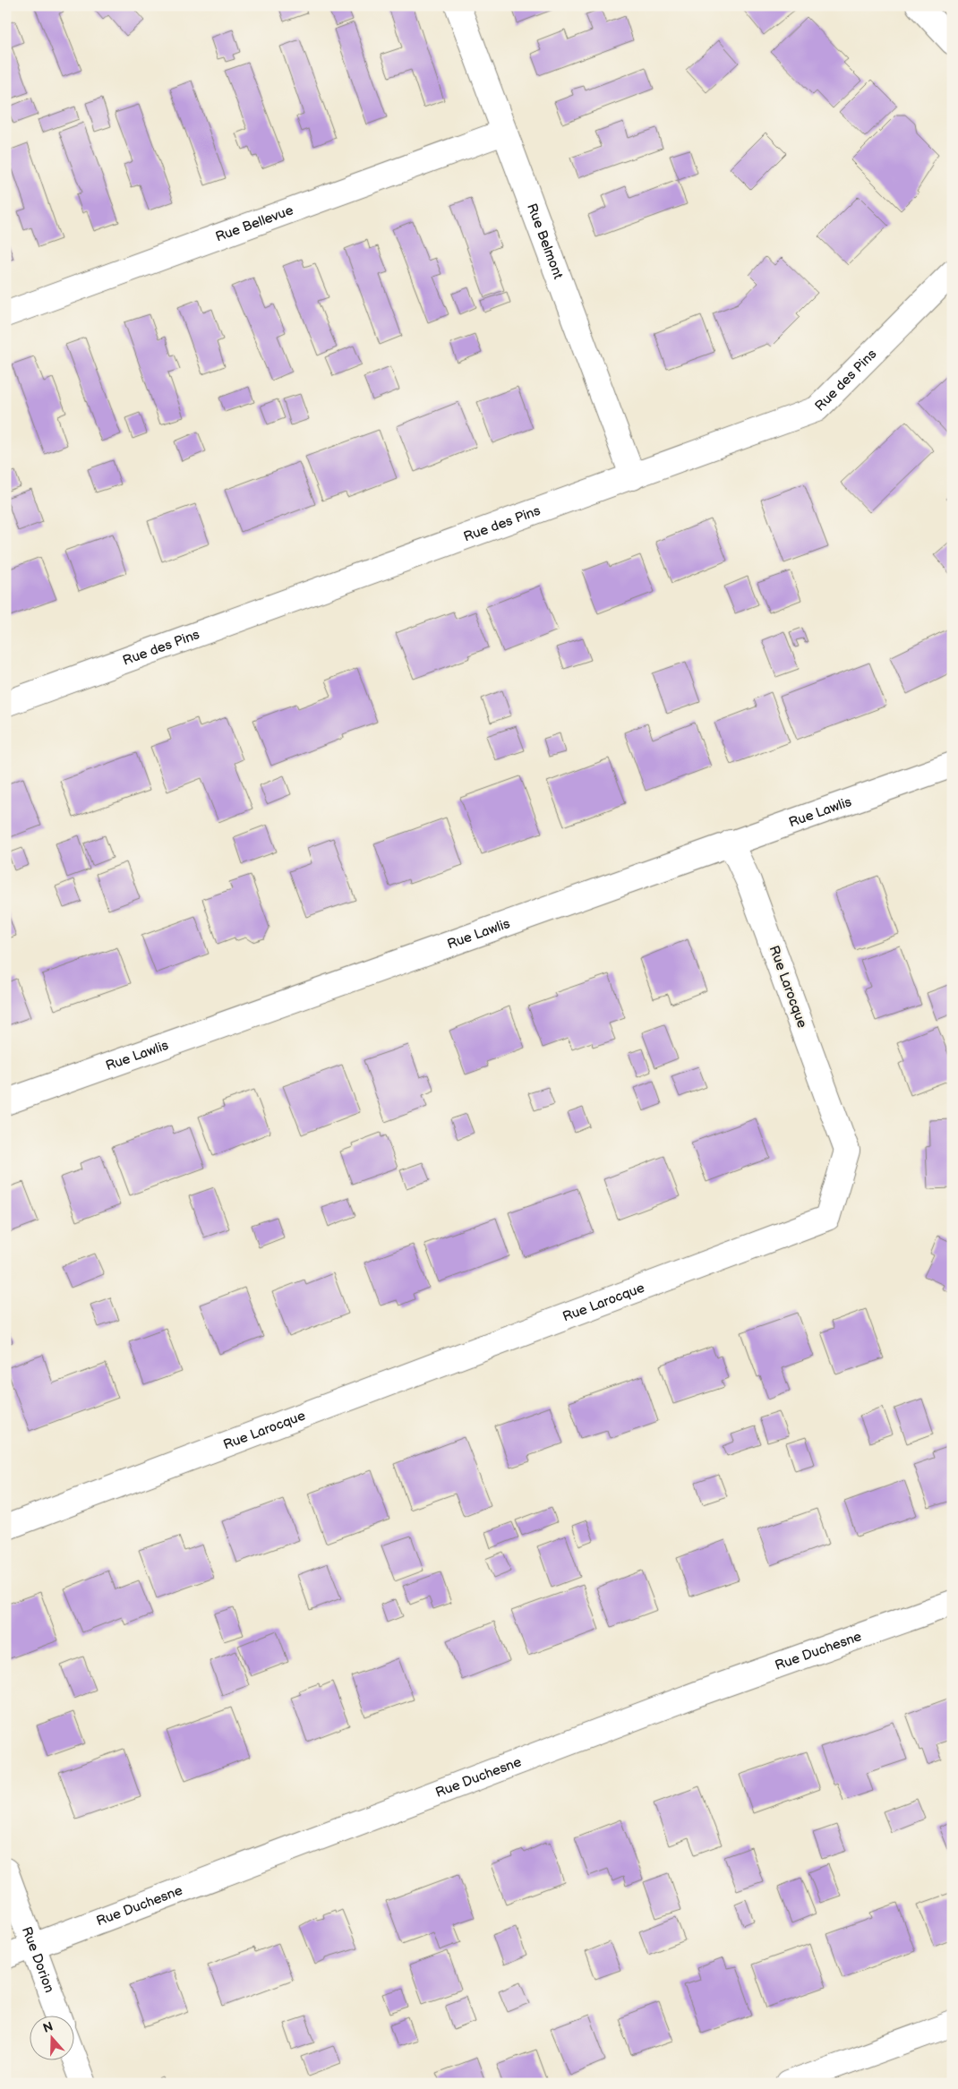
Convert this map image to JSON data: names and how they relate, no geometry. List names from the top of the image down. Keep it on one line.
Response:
{"streets":{"street":["Rue Bellevue","Rue Belmont","Rue des Pins","Rue Lawlis","Rue Larocque","Rue Duchesne","Rue Dorion"]},"crossings":[["Rue Bellevue","Rue Belmont"],["Rue Belmont","Rue des Pins"],["Rue Lawlis","Rue Larocque"],["Rue Duchesne","Rue Dorion"]],"north":"top"}
